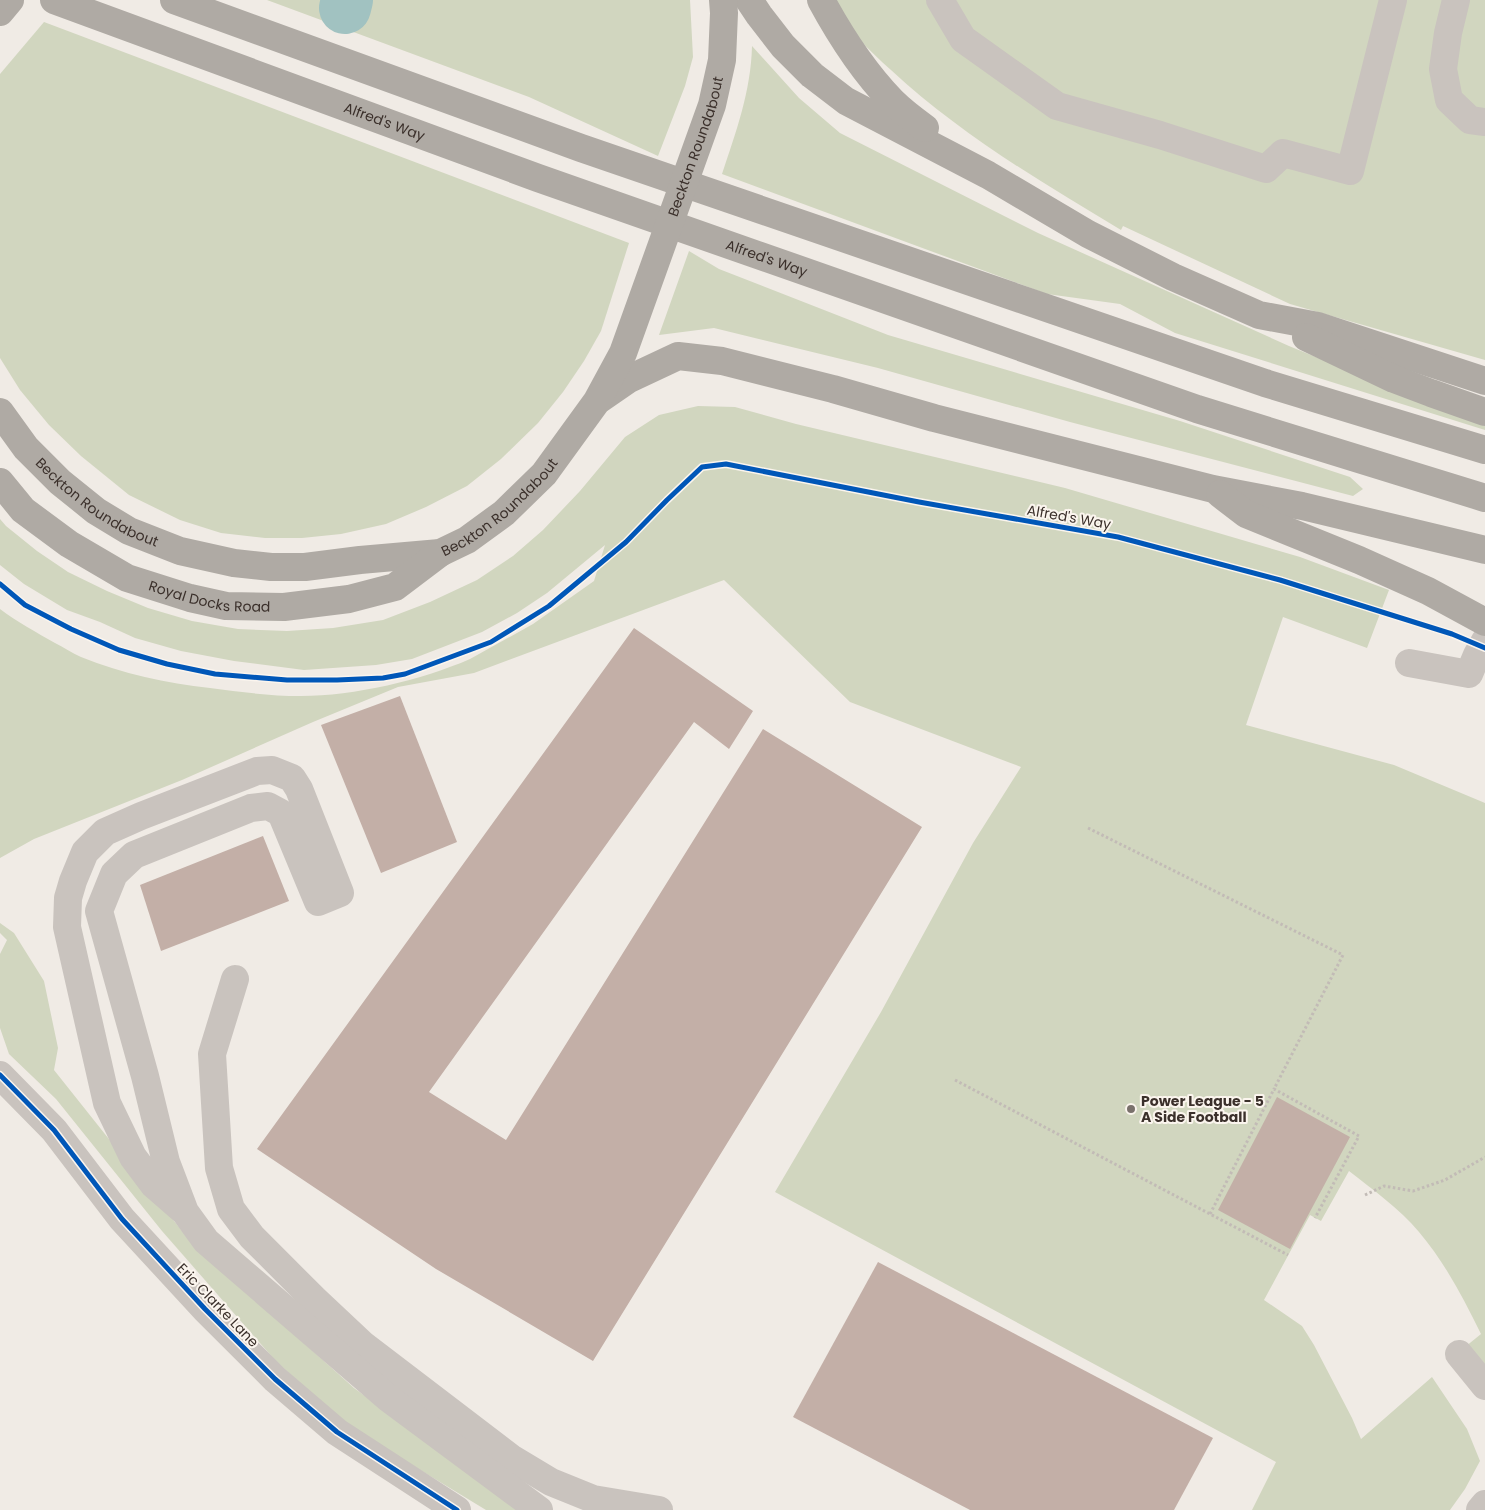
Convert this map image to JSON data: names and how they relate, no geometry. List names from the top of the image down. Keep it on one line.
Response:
{"streets":{"highway":["Alfred's Way","Beckton Roundabout","Royal Docks Road"],"street":["Eric Clarke Lane"]},"crossings":[["Beckton Roundabout","Royal Docks Road"]],"places":["Power League - 5 A Side Football"]}
